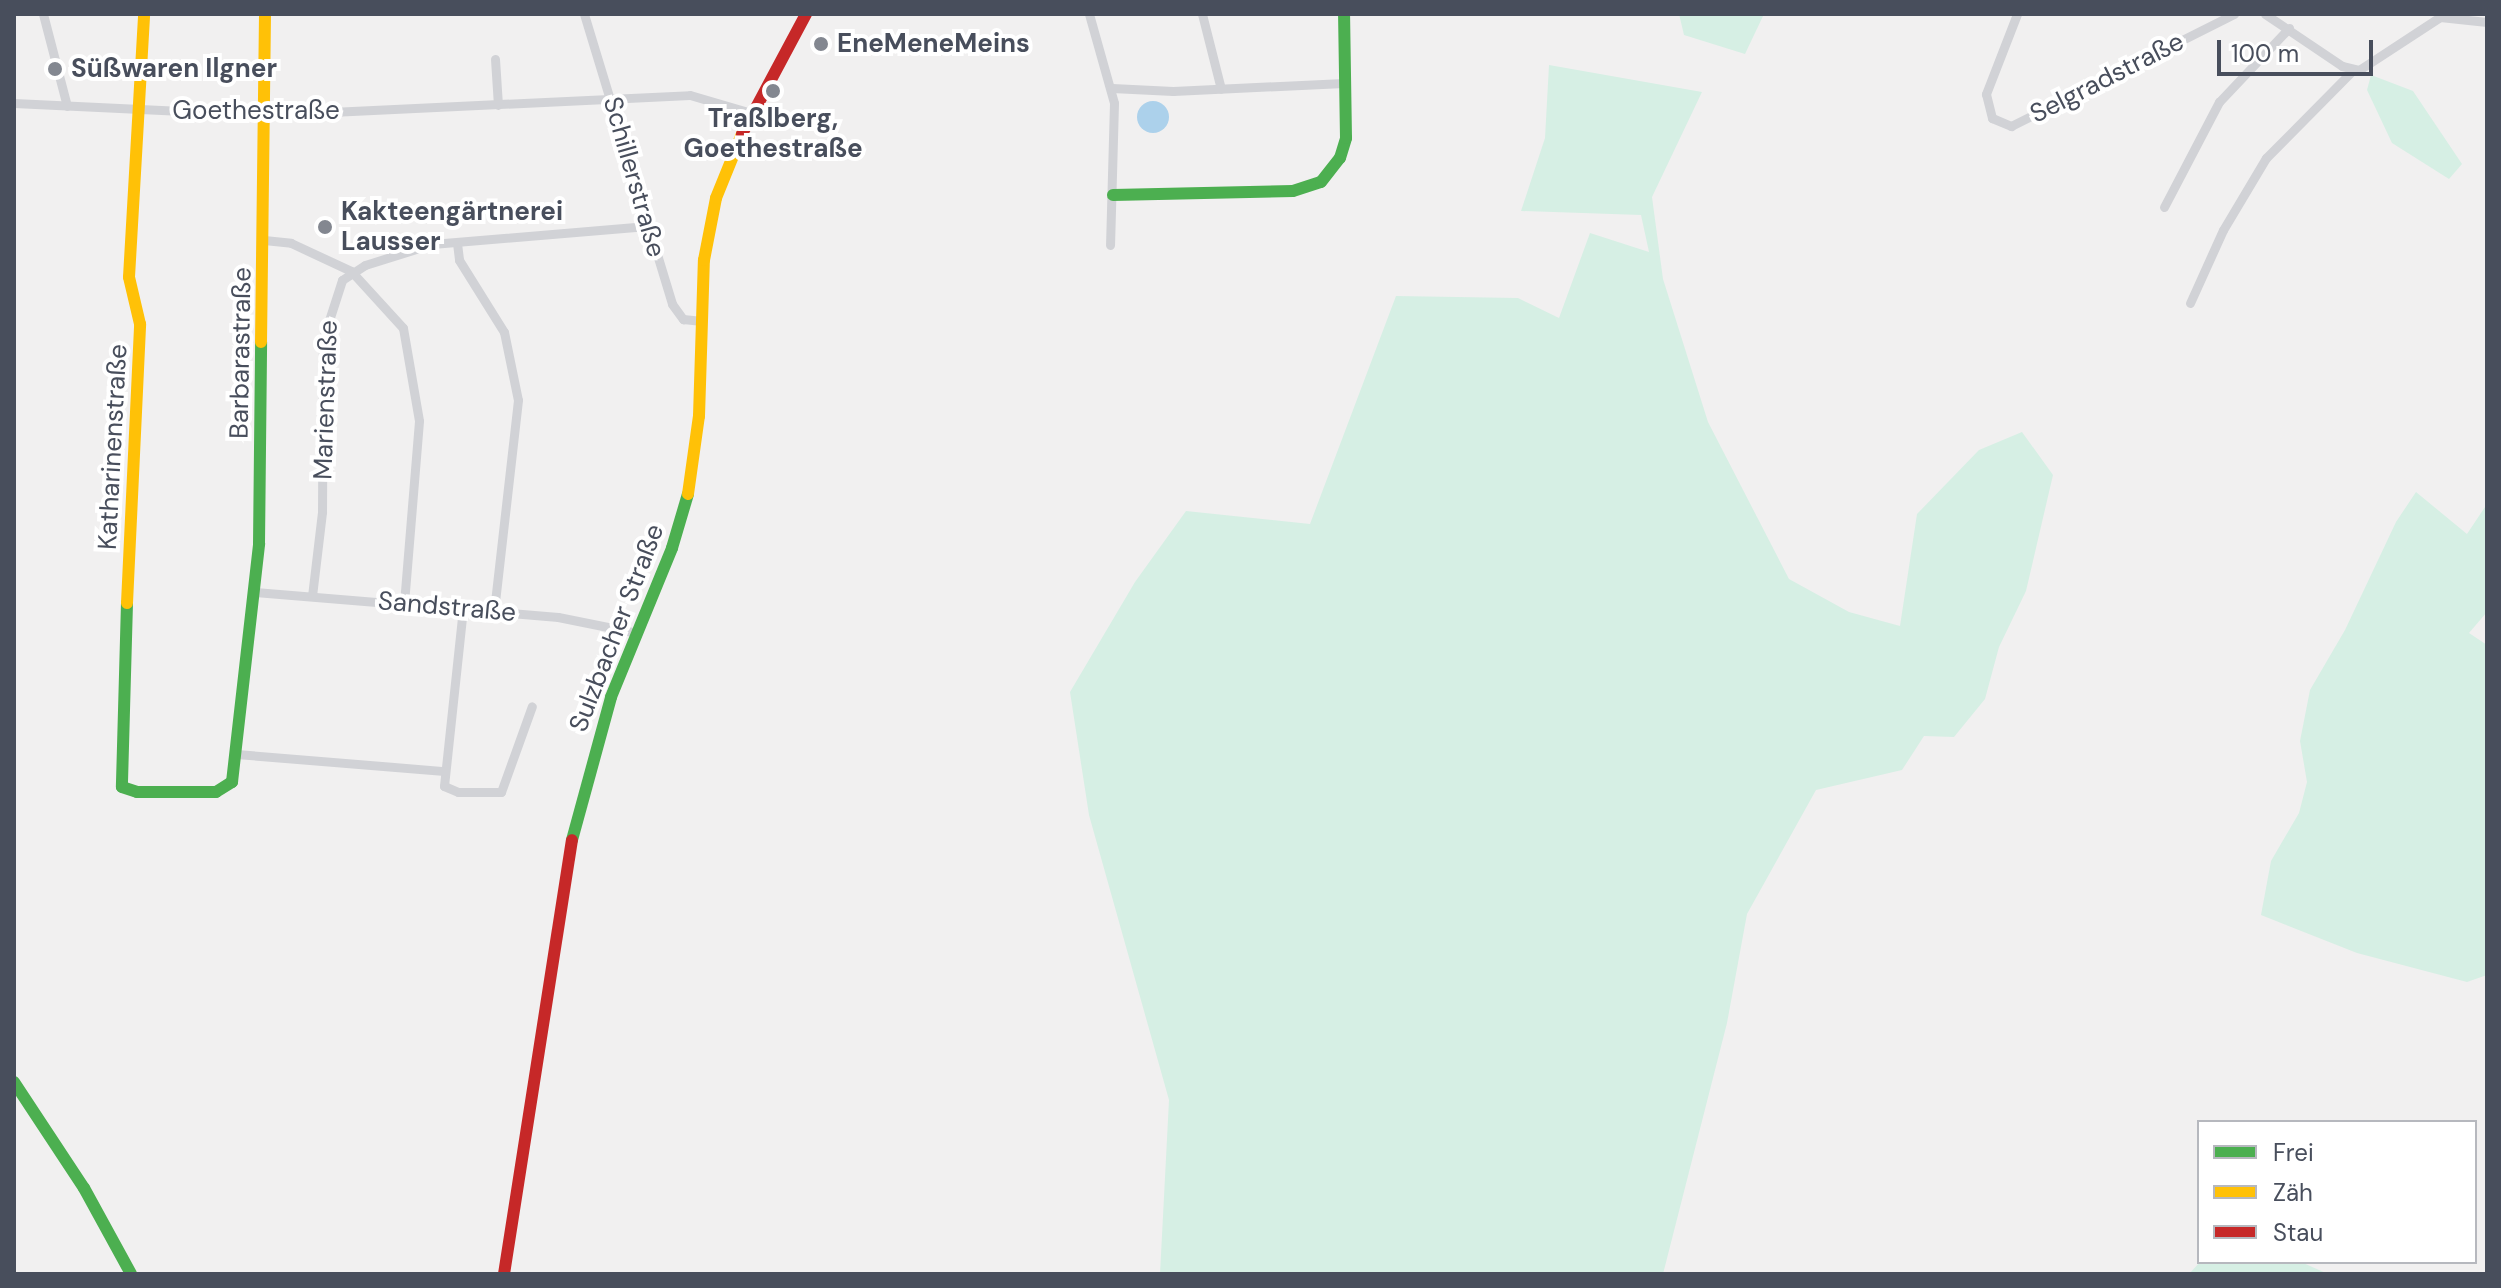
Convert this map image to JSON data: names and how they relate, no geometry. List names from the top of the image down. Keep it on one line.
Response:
{"streets":{"street":["Selgradstraße","Goethestraße","Schillerstraße","Barbarastraße","Marienstraße","Katharinenstraße","Sandstraße","Sulzbacher Straße"]},"crossings":[["Goethestraße","Schillerstraße"],["Goethestraße","Barbarastraße"],["Goethestraße","Katharinenstraße"],["Goethestraße","Sulzbacher Straße"],["Schillerstraße","Sulzbacher Straße"],["Barbarastraße","Katharinenstraße"],["Barbarastraße","Sandstraße"],["Marienstraße","Sandstraße"],["Sandstraße","Sulzbacher Straße"]],"places":["EneMeneMeins","Süßwaren Ilgner","Traßlberg, Goethestraße","Kakteengärtnerei Lausser"],"legend":["Frei","Zäh","Stau"],"scale_bar":"100 m"}
